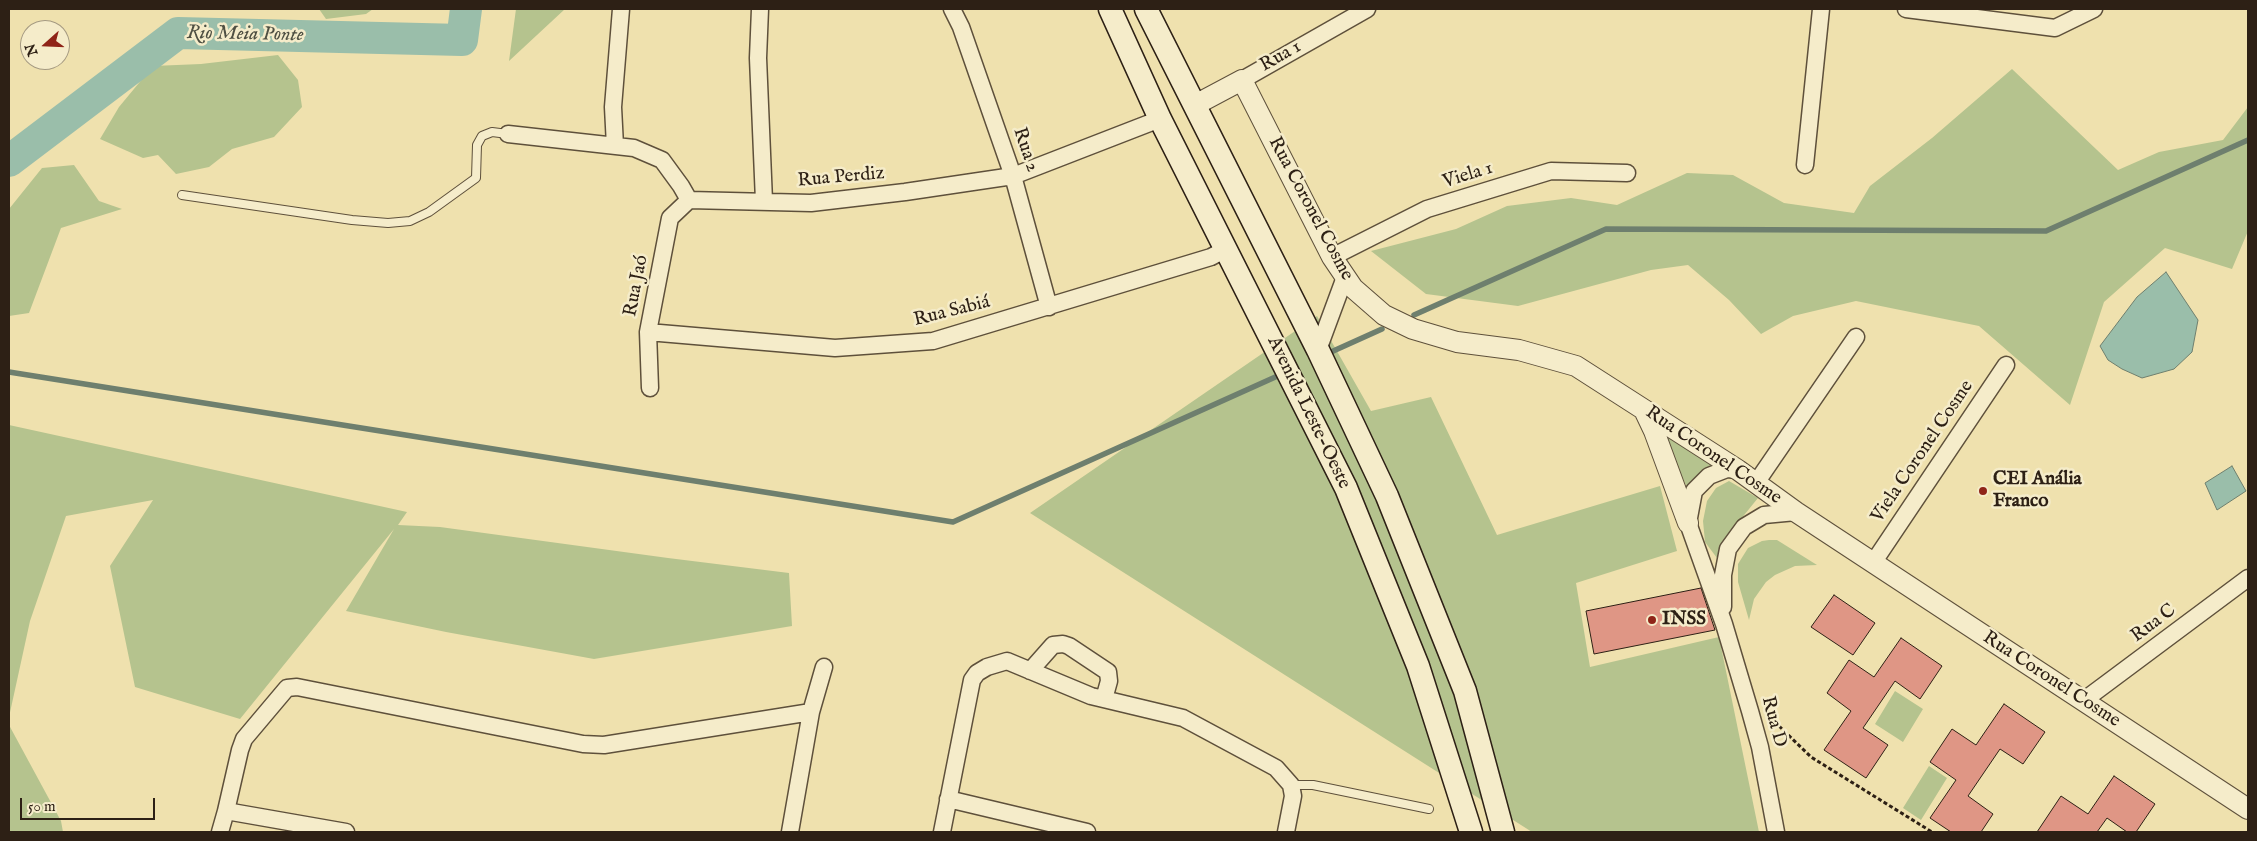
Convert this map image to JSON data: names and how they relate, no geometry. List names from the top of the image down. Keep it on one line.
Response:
{"streets":{"main road":["Avenida Leste-Oeste"],"street":["Rua 1","Rua 2","Viela 1","Rua Perdiz","Rua Coronel Cosme","Rua Jaó","Rua Sabiá","Viela Coronel Cosme","Rua C","Rua D"]},"crossings":[["Rua 1","Rua Coronel Cosme"],["Rua 1","Avenida Leste-Oeste"],["Rua 2","Rua Perdiz"],["Rua 2","Rua Sabiá"],["Viela 1","Rua Coronel Cosme"],["Rua Perdiz","Rua Jaó"],["Rua Perdiz","Avenida Leste-Oeste"],["Rua Coronel Cosme","Viela Coronel Cosme"],["Rua Coronel Cosme","Rua C"],["Rua Coronel Cosme","Rua D"],["Rua Jaó","Rua Sabiá"],["Rua Sabiá","Avenida Leste-Oeste"]],"water":["Rio Meia Ponte"],"places":["CEI Anália Franco","INSS"],"scale_bar":"50 m","north":"left"}
